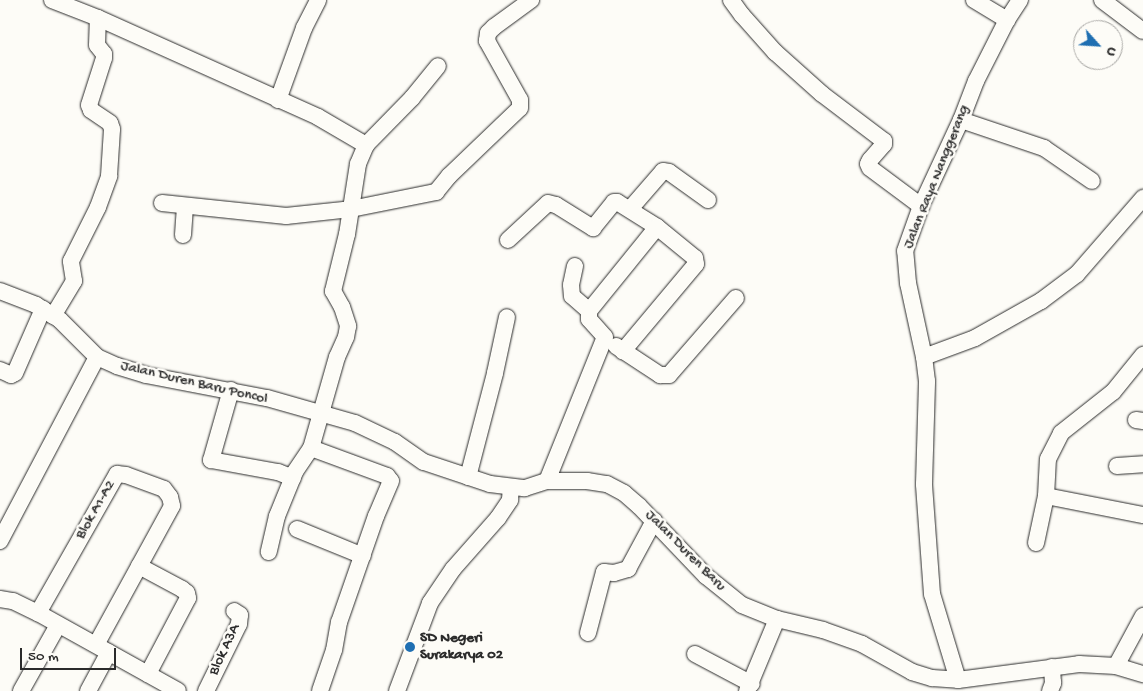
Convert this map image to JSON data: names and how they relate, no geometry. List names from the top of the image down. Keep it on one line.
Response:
{"streets":{"street":["Jalan Raya Nanggerang","Jalan Duren Baru Poncol","Blok A1-A2","Jalan Duren Baru","Blok A3A"]},"crossings":[["Jalan Raya Nanggerang","Jalan Duren Baru"],["Jalan Duren Baru Poncol","Jalan Duren Baru"]],"places":["SD Negeri Surakarya 02"],"scale_bar":"50 m","north":"bottom right"}
